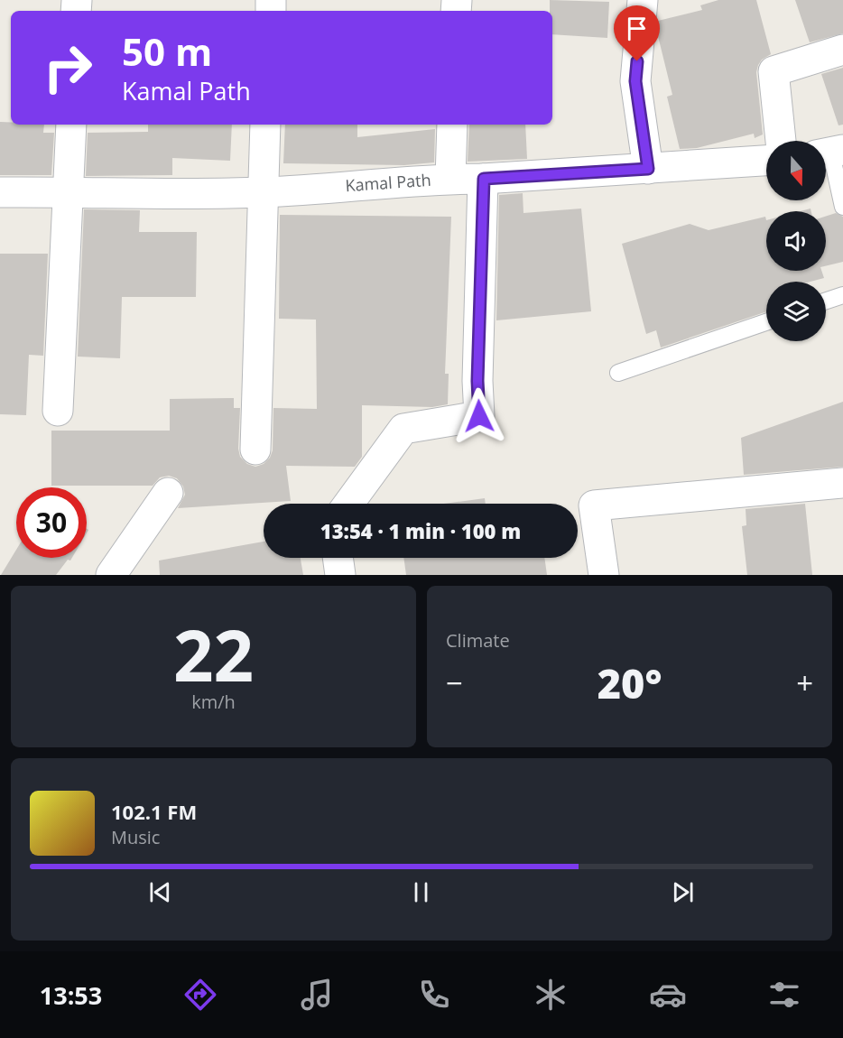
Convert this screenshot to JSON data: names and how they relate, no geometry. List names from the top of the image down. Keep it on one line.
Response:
{"streets":{"street":["Kamal Path"]},"north":"bottom","page":{"turn":["50 m","Kamal Path"],"limit":"30","trip":"13:54 · 1 min · 100 m","tile":[["22","km/h"],"Climate"],"heat":["−","20°","+"],"song":["102.1 FM","Music"],"tabs":"13:53"}}
